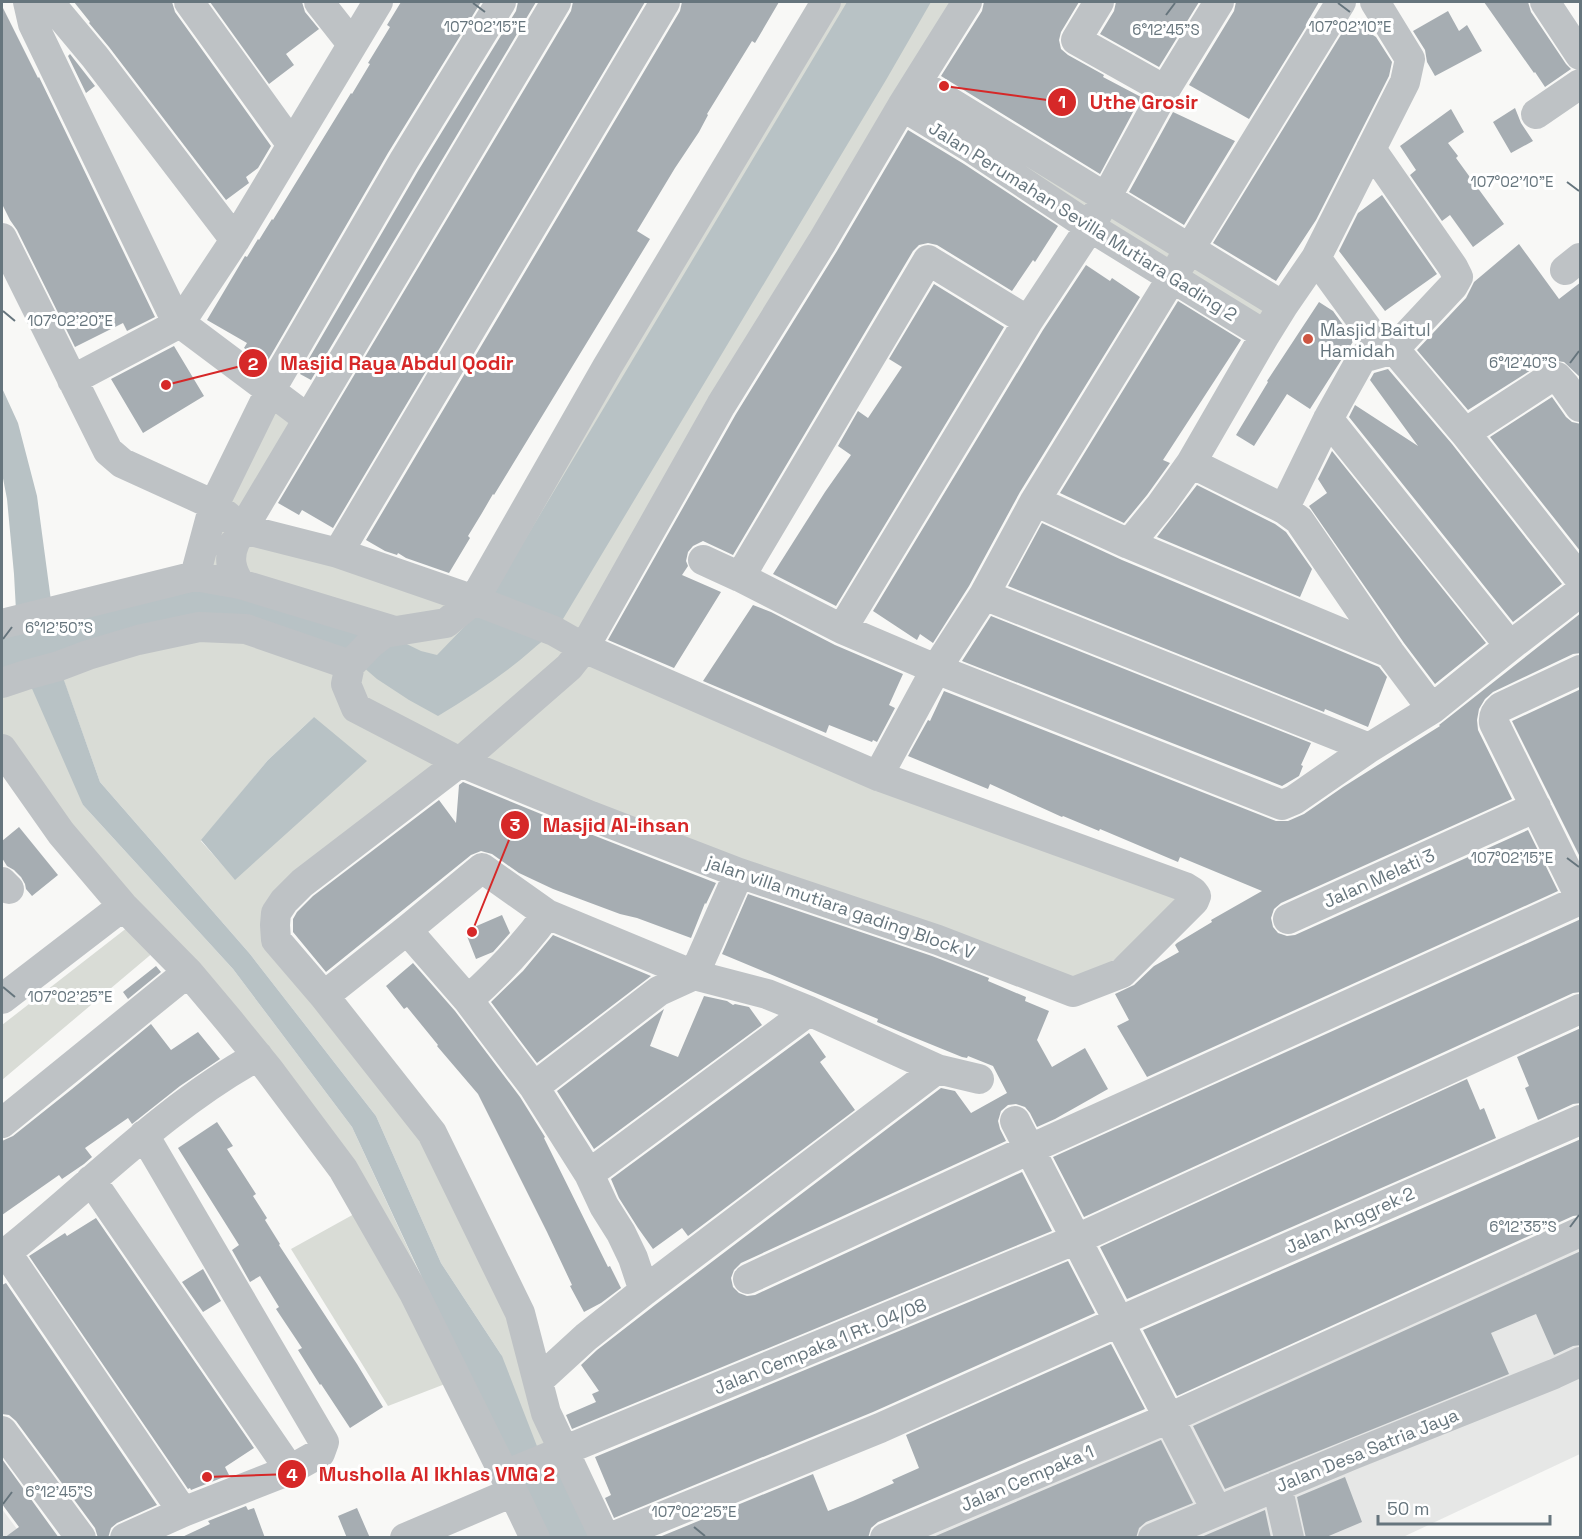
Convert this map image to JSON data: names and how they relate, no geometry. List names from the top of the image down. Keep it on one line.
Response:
{"streets":{"street":["Jalan Perumahan Sevilla Mutiara Gading 2","Jalan Melati 3","jalan villa mutiara gading Block V","Jalan Anggrek 2","Jalan Cempaka 1 Rt. 04/08","Jalan Desa Satria Jaya","Jalan Cempaka 1"]},"places":["Uthe Grosir","Masjid Baitul Hamidah","Masjid Raya Abdul Qodir","Masjid Al-ihsan","Musholla Al Ikhlas VMG 2"],"scale_bar":"50 m","coordinates":["107°02'15\"E","107°02'10\"E","6°12'45\"S","107°02'20\"E","6°12'40\"S","6°12'50\"S","107°02'25\"E","6°12'35\"S"]}
